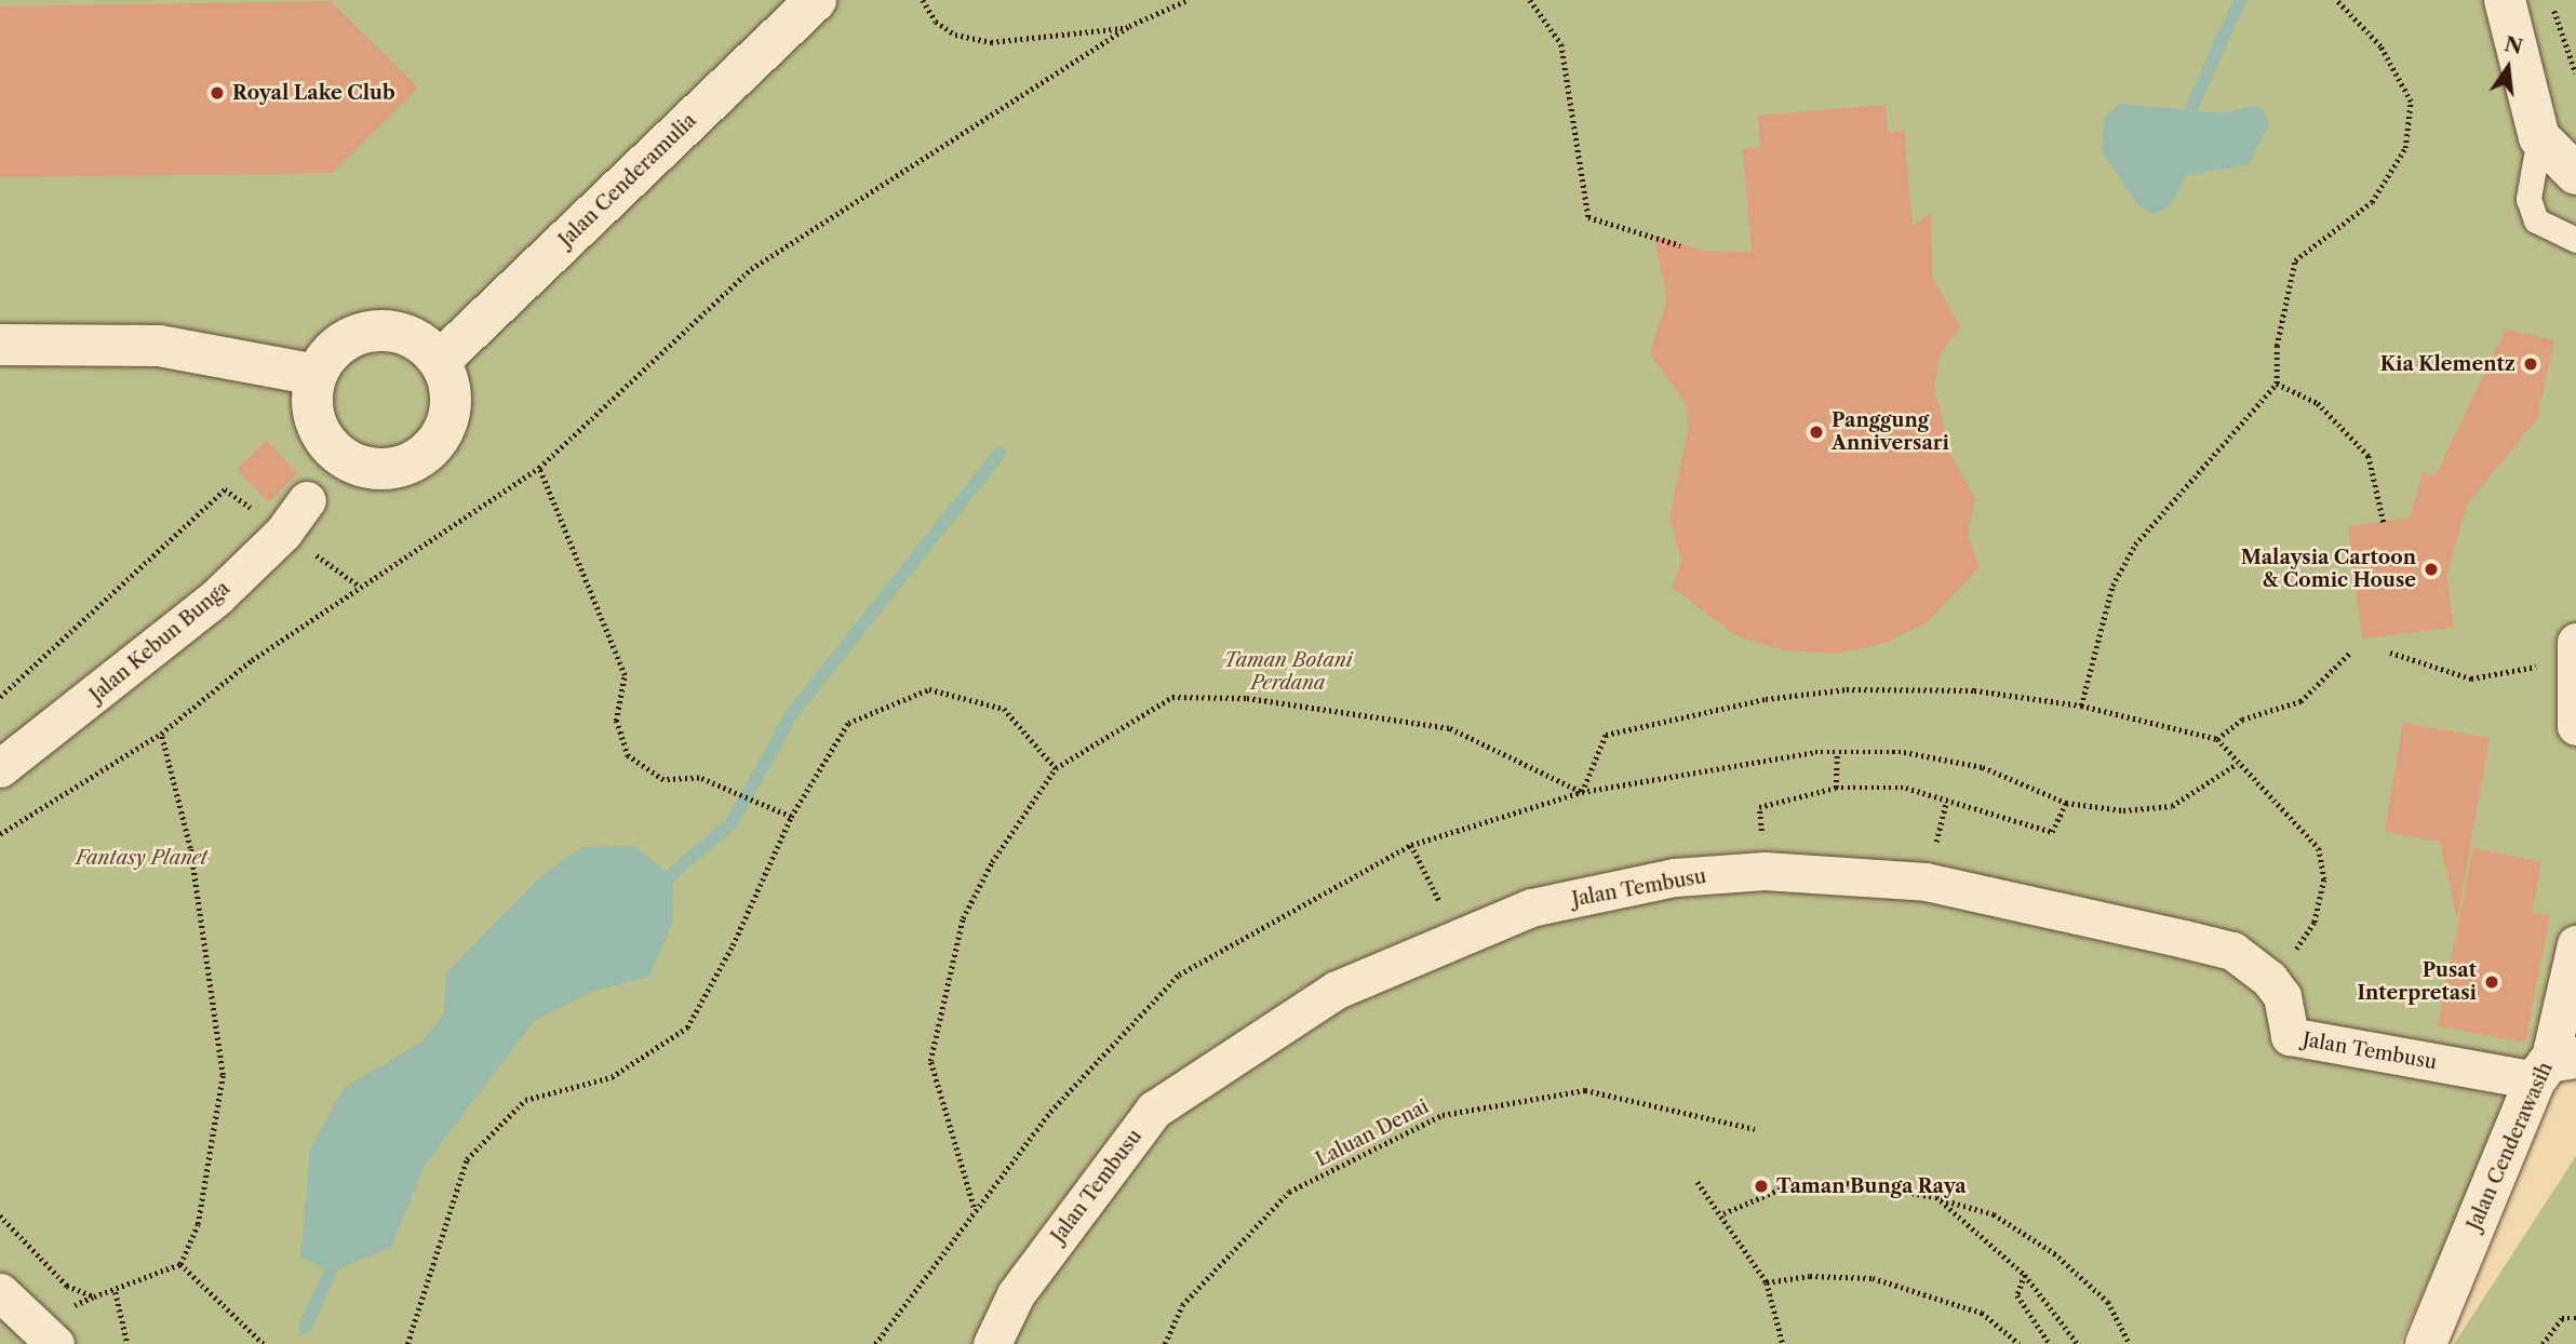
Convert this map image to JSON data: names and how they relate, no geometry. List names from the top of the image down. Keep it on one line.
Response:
{"streets":{"street":["Jalan Cenderamulia","Jalan Kebun Bunga","Jalan Tembusu","Jalan Cenderawasih"],"path":["Laluan Denai"]},"crossings":[["Jalan Tembusu","Jalan Cenderawasih"]],"parks":["Taman Botani Perdana","Fantasy Planet"],"places":["Royal Lake Club","Kia Klementz","Panggung Anniversari","Malaysia Cartoon & Comic House","Pusat Interpretasi","Taman Bunga Raya"],"north":"top"}
